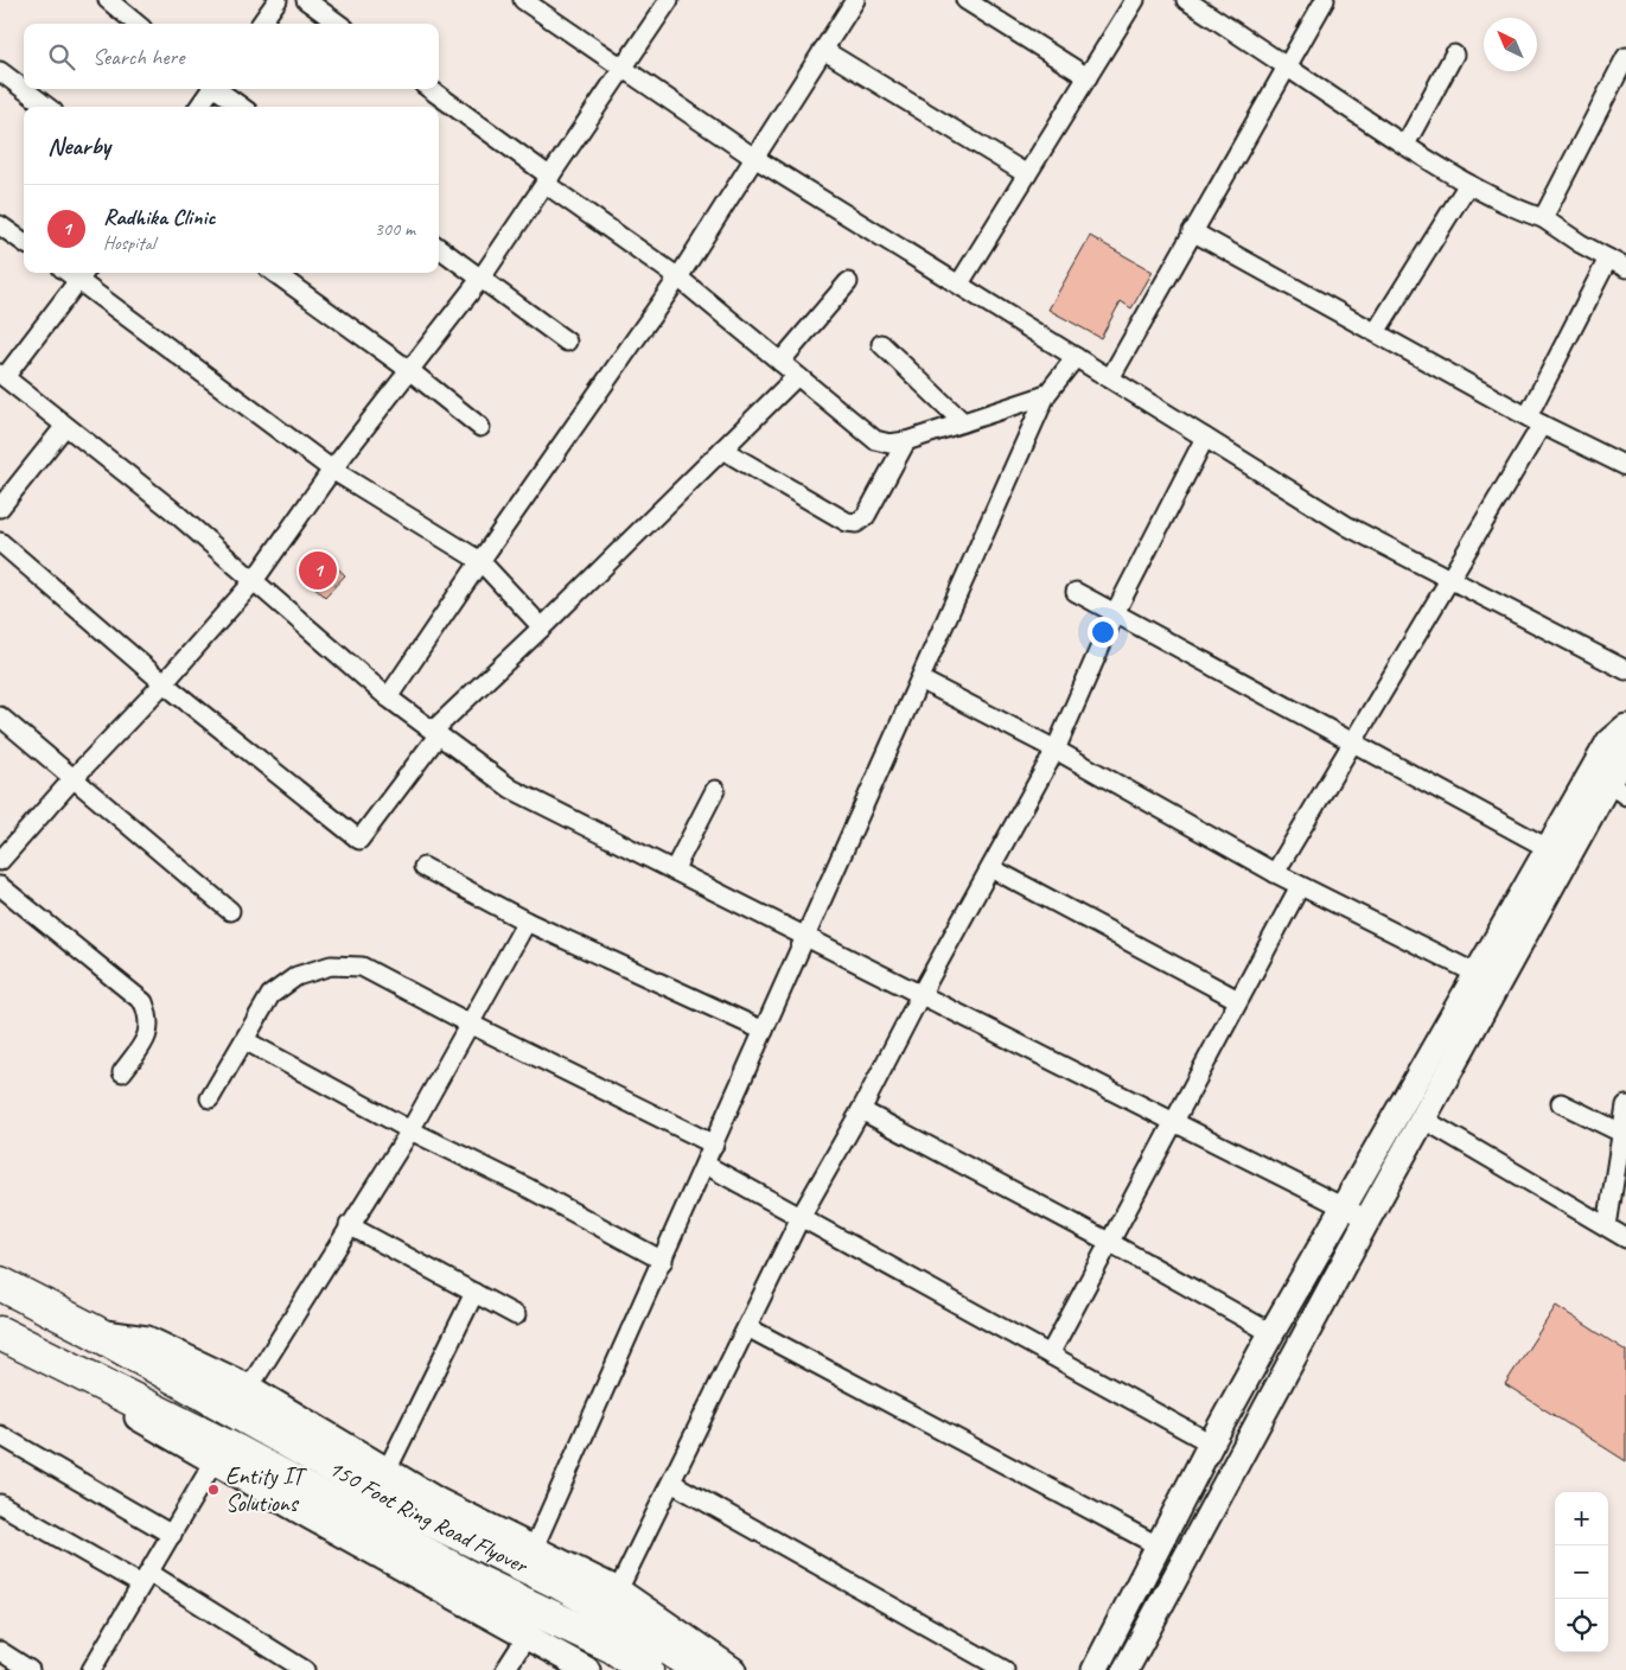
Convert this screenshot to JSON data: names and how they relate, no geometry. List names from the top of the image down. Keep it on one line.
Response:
{"streets":{"highway":["150 Foot Ring Road Flyover"]},"places":["Entity IT Solutions"],"north":"top left","page":{"search":"Search here","heading":"Nearby","list":[{"mark":"1","name":"Radhika Clinic","note":"Hospital","value":"300 m"}],"pins":"1","map_buttons":["+","−"]}}
